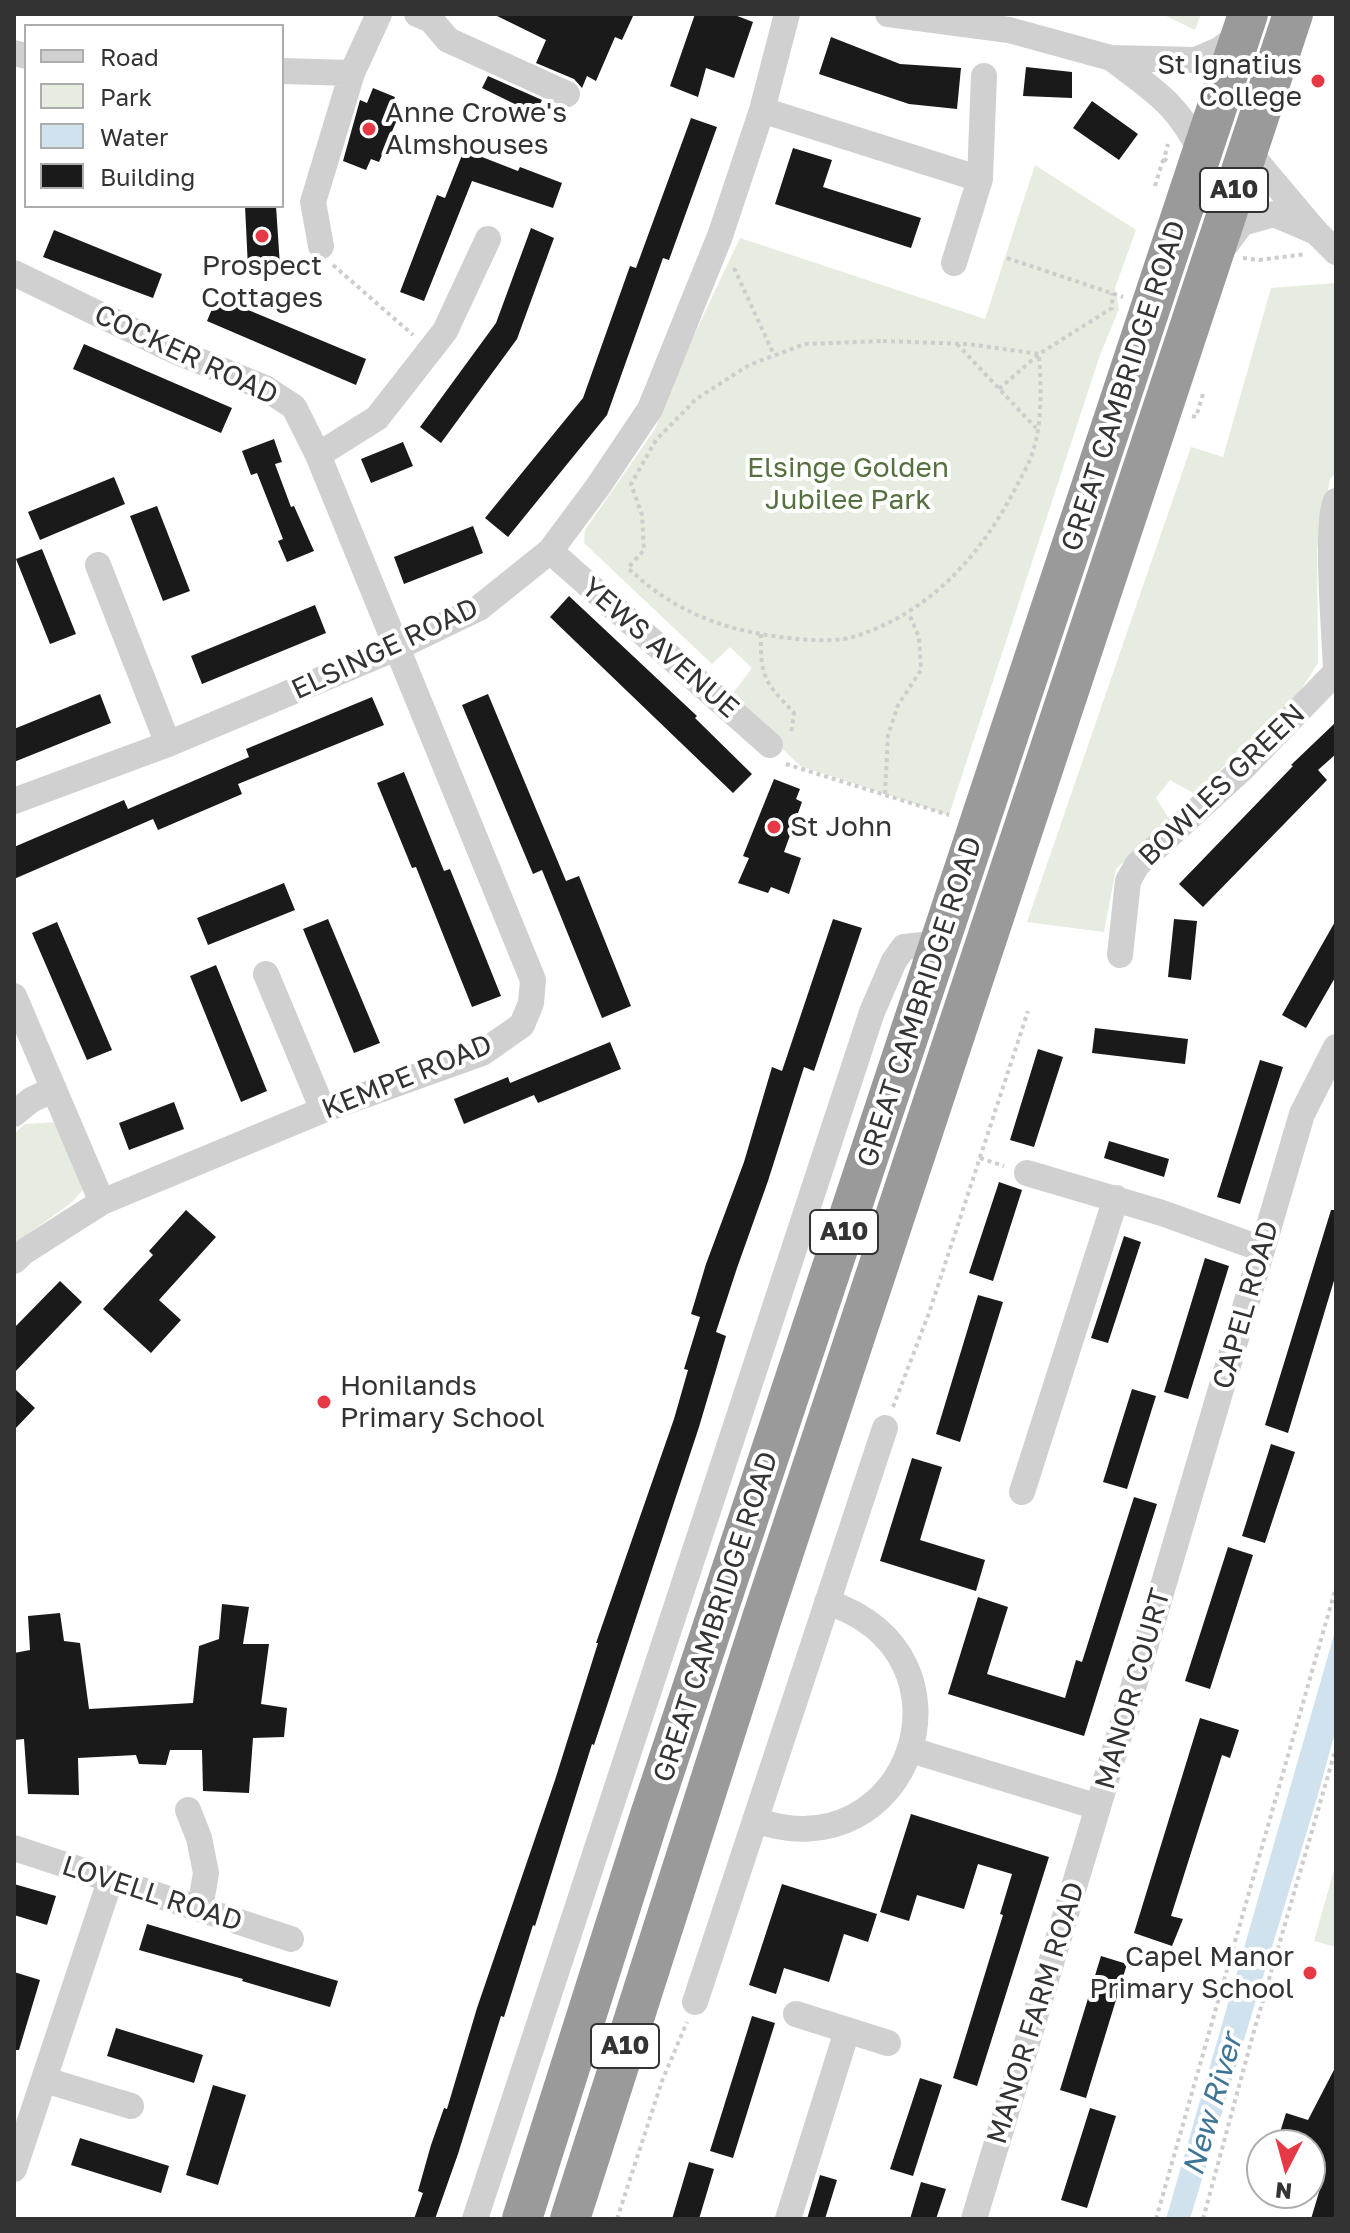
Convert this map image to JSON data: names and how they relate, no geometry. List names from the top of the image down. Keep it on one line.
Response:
{"streets":{"highway":["A10","GREAT CAMBRIDGE ROAD"],"street":["COCKER ROAD","YEWS AVENUE","ELSINGE ROAD","BOWLES GREEN","KEMPE ROAD","CAPEL ROAD","MANOR COURT","LOVELL ROAD","MANOR FARM ROAD"]},"crossings":[["COCKER ROAD","ELSINGE ROAD"],["COCKER ROAD","KEMPE ROAD"],["YEWS AVENUE","ELSINGE ROAD"],["ELSINGE ROAD","KEMPE ROAD"],["CAPEL ROAD","MANOR COURT"],["MANOR COURT","MANOR FARM ROAD"]],"water":["New River"],"parks":["Elsinge Golden Jubilee Park"],"places":["St Ignatius College","Anne Crowe's Almshouses","Prospect Cottages","St John","Honilands Primary School","Capel Manor Primary School"],"legend":["Road","Park","Water","Building"],"north":"bottom"}
